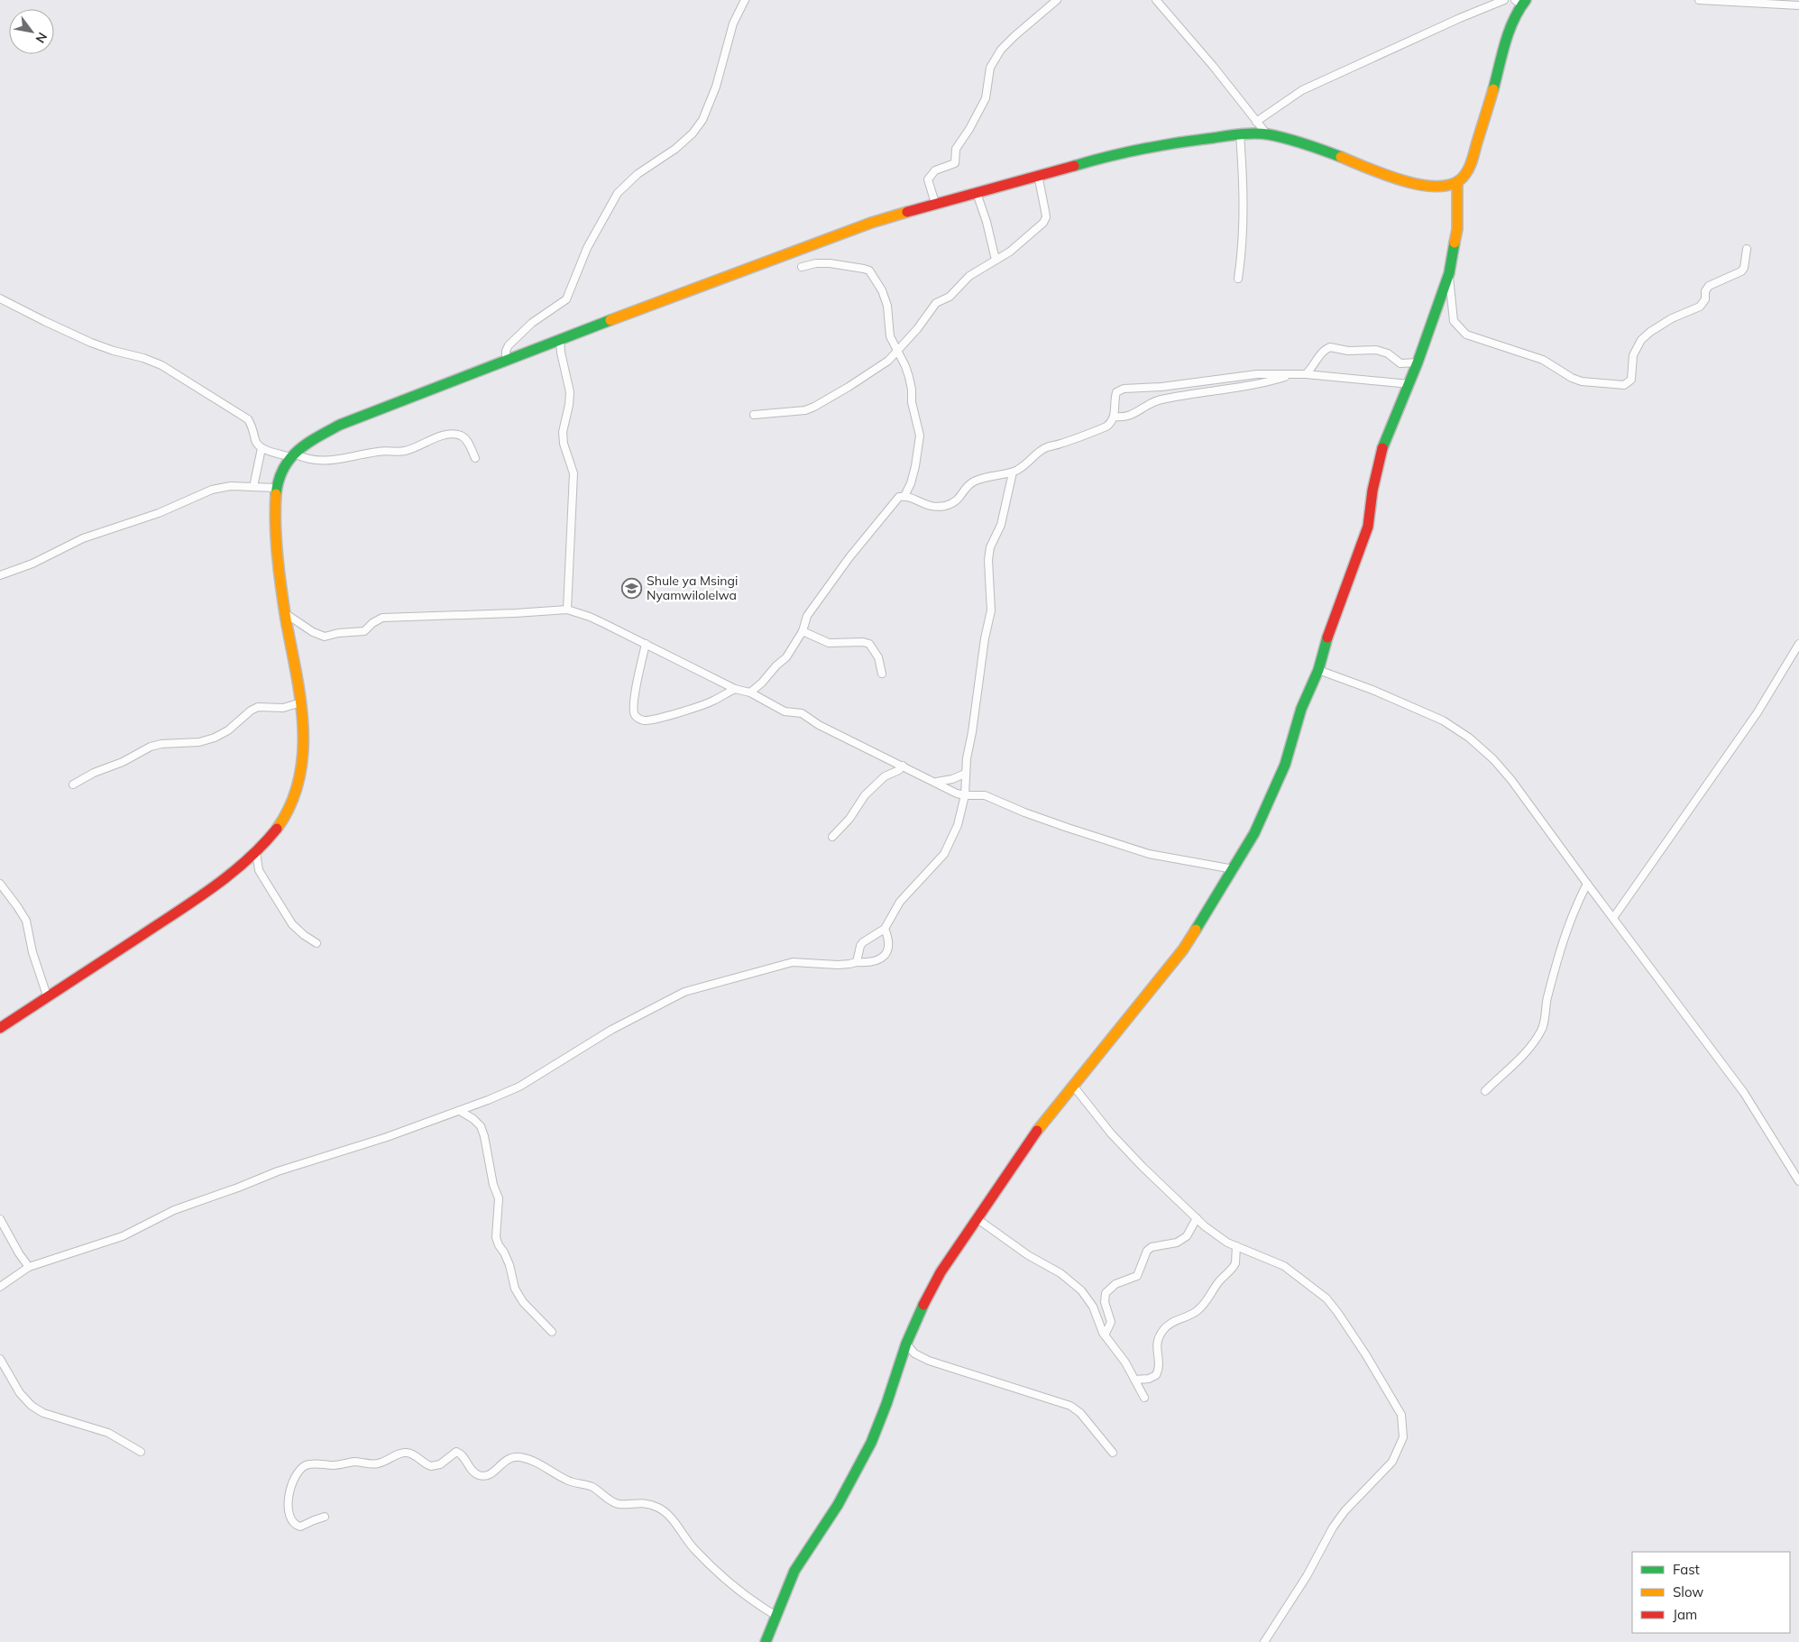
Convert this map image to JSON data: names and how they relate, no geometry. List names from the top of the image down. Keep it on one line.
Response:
{"places":{"school or university":["Shule ya Msingi Nyamwilolelwa"]},"legend":["Fast","Slow","Jam"],"north":"bottom right"}
